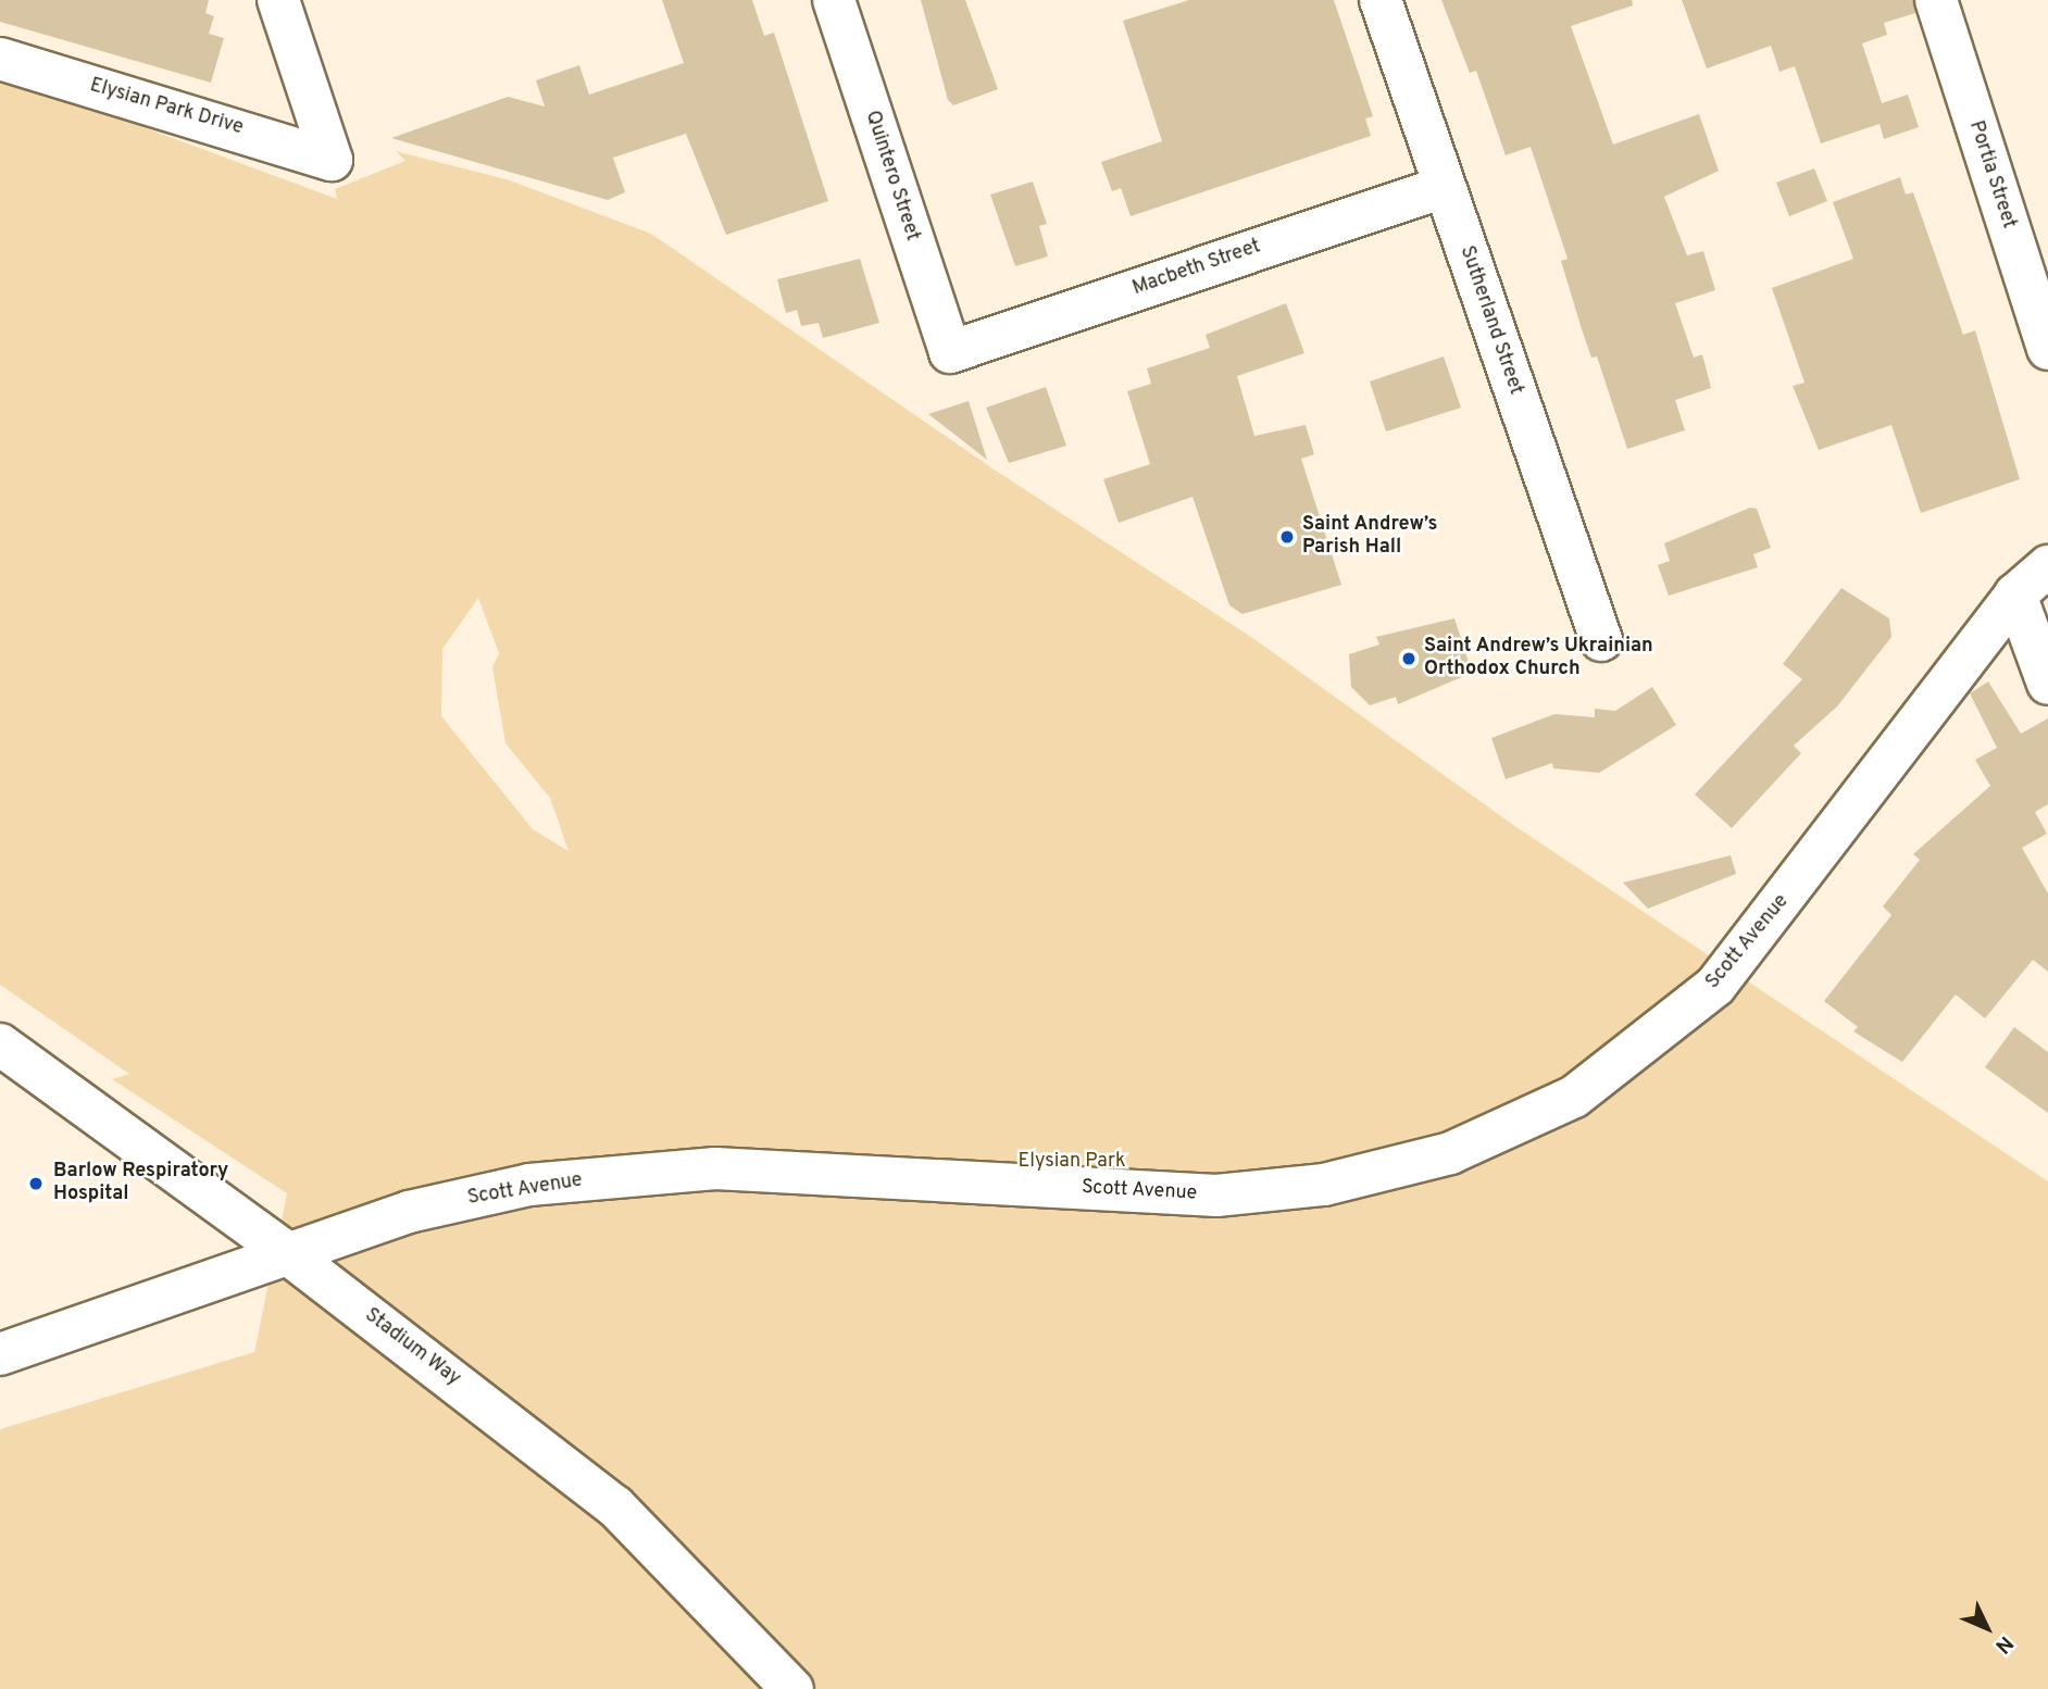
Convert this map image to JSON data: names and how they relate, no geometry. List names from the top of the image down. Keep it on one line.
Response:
{"streets":{"street":["Elysian Park Drive","Portia Street","Quintero Street","Macbeth Street","Sutherland Street","Scott Avenue","Stadium Way"]},"crossings":[["Quintero Street","Macbeth Street"],["Macbeth Street","Sutherland Street"],["Scott Avenue","Stadium Way"]],"parks":["Elysian Park"],"places":["Saint Andrew’s Parish Hall","Saint Andrew’s Ukrainian Orthodox Church","Barlow Respiratory Hospital"],"north":"bottom right"}
